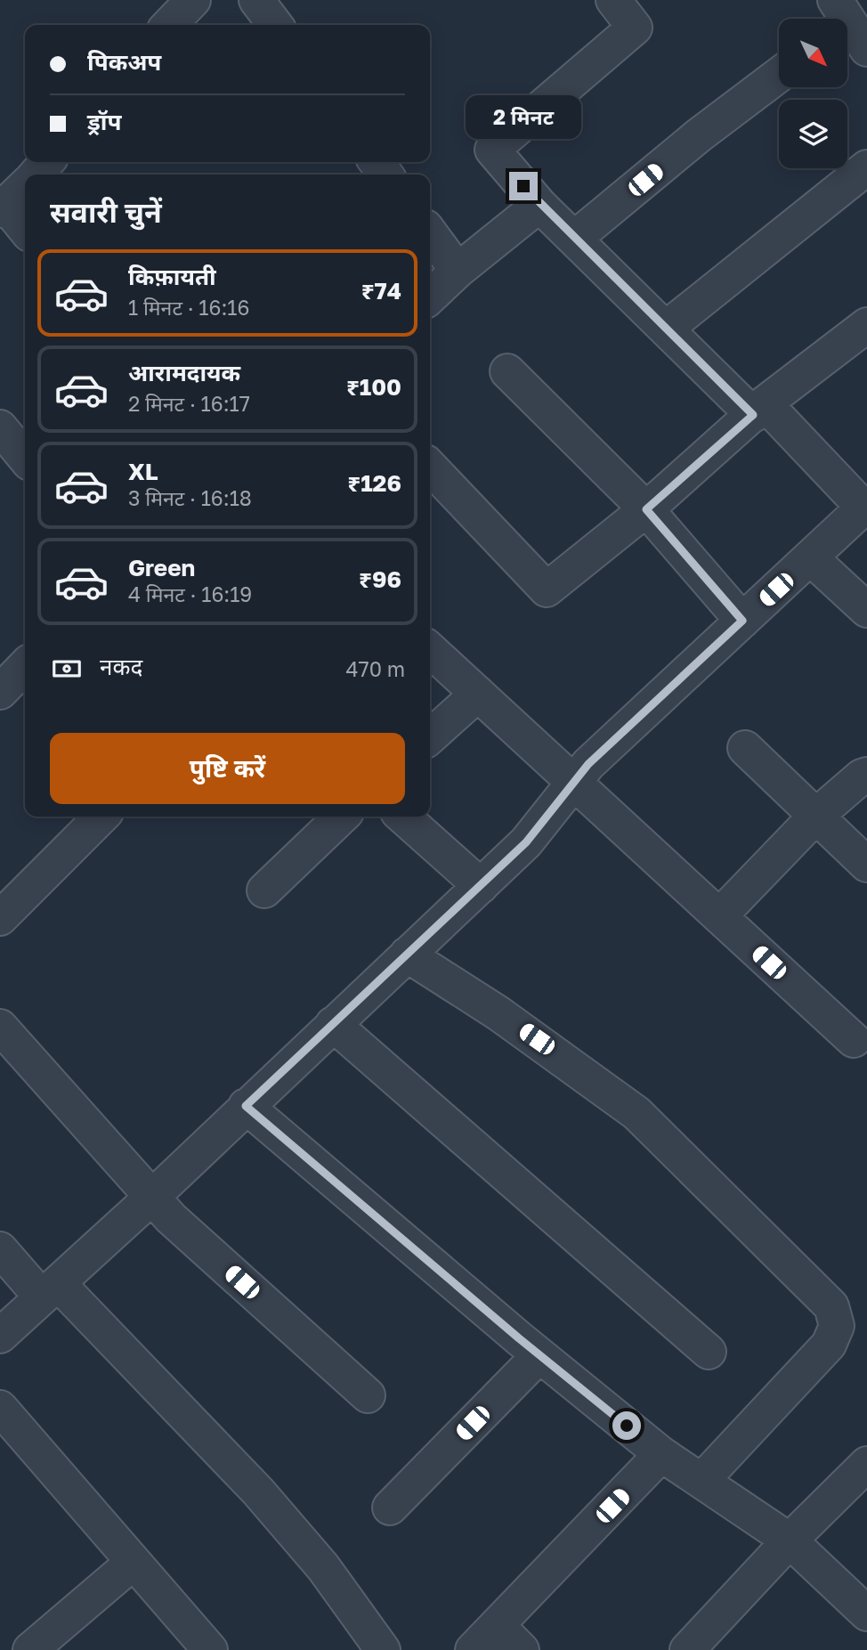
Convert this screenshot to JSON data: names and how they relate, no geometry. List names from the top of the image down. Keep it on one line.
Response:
{"north":"bottom right","page":{"banner":["पिकअप","ड्रॉप"],"bubble":"2 मिनट","heading":"सवारी चुनें","list":[{"name":"किफ़ायती","note":"1 मिनट · 16:16","value":"₹74"},{"name":"आरामदायक","note":"2 मिनट · 16:17","value":"₹100"},{"name":"XL","note":"3 मिनट · 16:18","value":"₹126"},{"name":"Green","note":"4 मिनट · 16:19","value":"₹96"}],"pay":["नकद","470 m"],"buttons":"पुष्टि करें"}}
